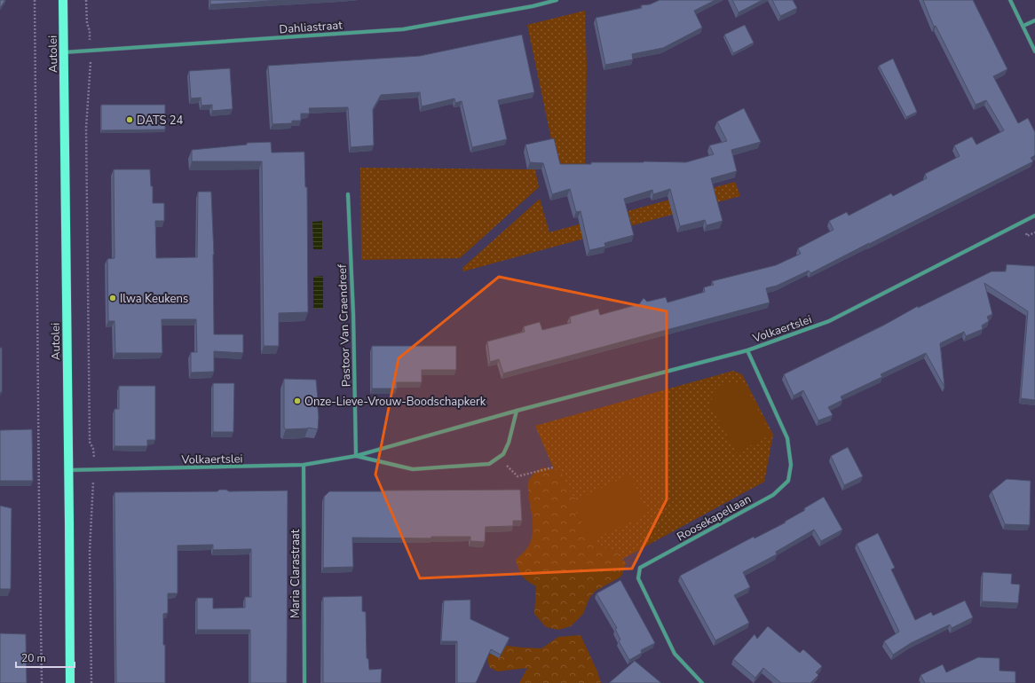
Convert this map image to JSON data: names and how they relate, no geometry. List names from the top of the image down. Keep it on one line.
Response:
{"streets":{"main road":["Autolei"],"street":["Dahliastraat","Pastoor Van Craendreef","Volkaertslei","Roosekapellaan","Maria Clarastraat"]},"crossings":[["Dahliastraat","Autolei"],["Autolei","Volkaertslei"],["Pastoor Van Craendreef","Volkaertslei"],["Volkaertslei","Roosekapellaan"],["Volkaertslei","Maria Clarastraat"]],"places":["DATS 24","Ilwa Keukens","Onze-Lieve-Vrouw-Boodschapkerk"],"scale_bar":"20 m"}
